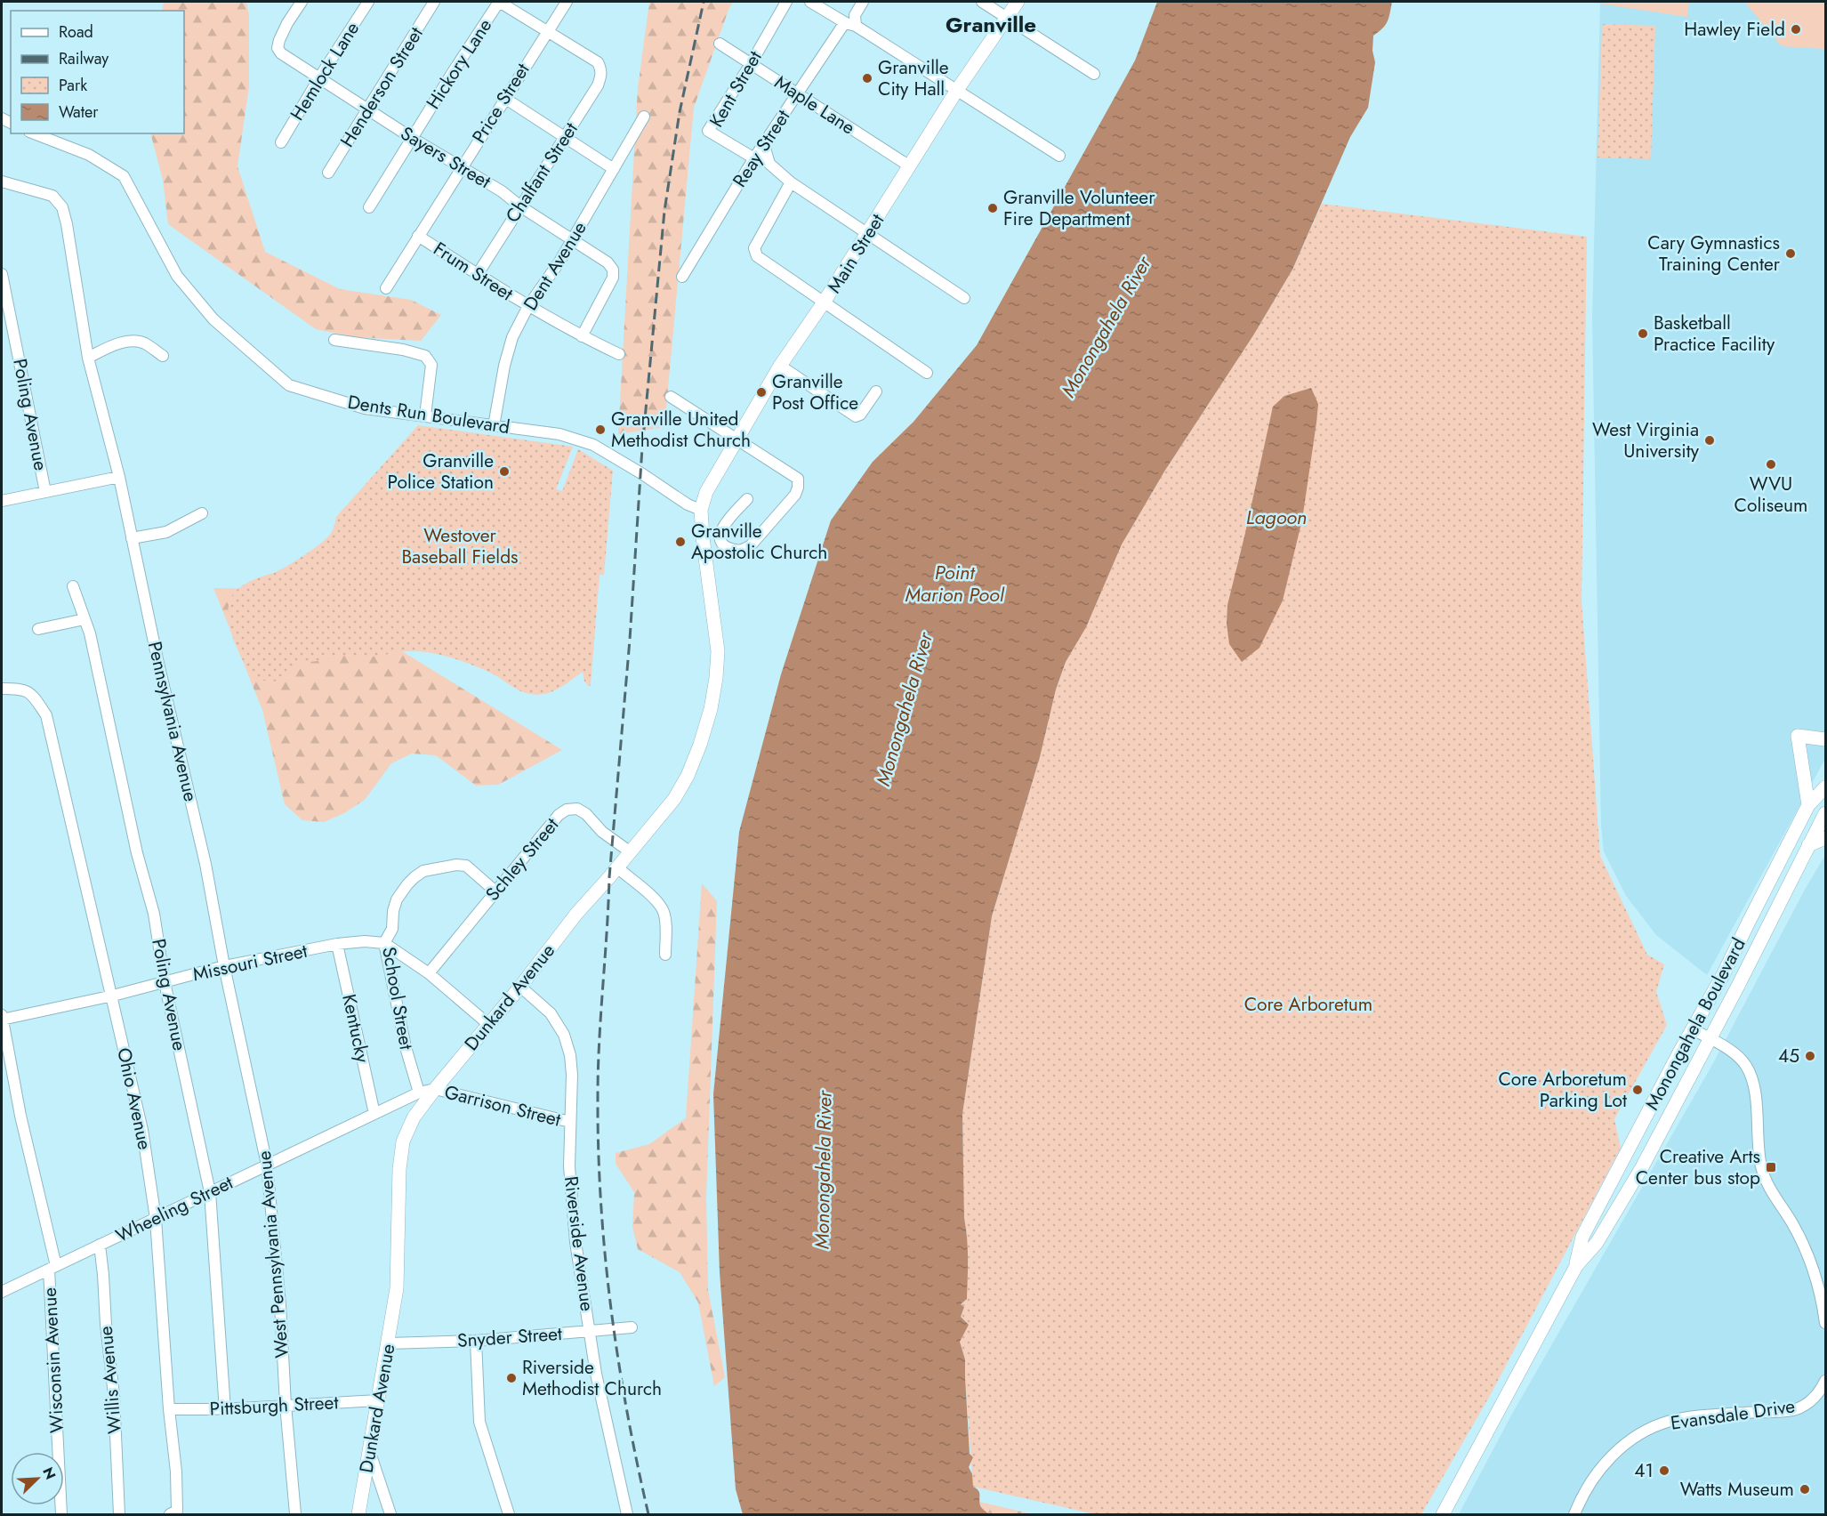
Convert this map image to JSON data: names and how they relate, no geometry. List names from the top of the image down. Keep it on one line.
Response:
{"streets":{"main road":["Main Street","Dunkard Avenue","Monongahela Boulevard"],"street":["Hickory Lane","Hemlock Lane","Henderson Street","Kent Street","Price Street","Maple Lane","Reay Street","Sayers Street","Chalfant Street","Dent Avenue","Frum Street","Poling Avenue","Dents Run Boulevard","Pennsylvania Avenue","Schley Street","Missouri Street","School Street","Kentucky","Ohio Avenue","Garrison Street","Wheeling Street","Riverside Avenue","West Pennsylvania Avenue","Snyder Street","Wisconsin Avenue","Willis Avenue","Pittsburgh Street","Evansdale Drive"]},"crossings":[["Hickory Lane","Sayers Street"],["Hemlock Lane","Sayers Street"],["Henderson Street","Sayers Street"],["Kent Street","Maple Lane"],["Kent Street","Reay Street"],["Price Street","Sayers Street"],["Price Street","Chalfant Street"],["Price Street","Frum Street"],["Maple Lane","Reay Street"],["Maple Lane","Main Street"],["Sayers Street","Chalfant Street"],["Sayers Street","Dent Avenue"],["Sayers Street","Frum Street"],["Chalfant Street","Frum Street"],["Main Street","Dents Run Boulevard"],["Main Street","Dunkard Avenue"],["Dent Avenue","Frum Street"],["Dent Avenue","Dents Run Boulevard"],["Poling Avenue","Missouri Street"],["Poling Avenue","Wheeling Street"],["Poling Avenue","Pittsburgh Street"],["Dents Run Boulevard","Dunkard Avenue"],["Pennsylvania Avenue","Missouri Street"],["Pennsylvania Avenue","West Pennsylvania Avenue"],["Schley Street","Dunkard Avenue"],["Schley Street","School Street"],["Missouri Street","School Street"],["Missouri Street","Kentucky"],["Missouri Street","Ohio Avenue"],["Missouri Street","West Pennsylvania Avenue"],["Missouri Street","Wisconsin Avenue"],["Dunkard Avenue","Garrison Street"],["Dunkard Avenue","Wheeling Street"],["Dunkard Avenue","Riverside Avenue"],["Dunkard Avenue","Snyder Street"],["Dunkard Avenue","Pittsburgh Street"],["School Street","Wheeling Street"],["Kentucky","Wheeling Street"],["Ohio Avenue","Wheeling Street"],["Ohio Avenue","Pittsburgh Street"],["Garrison Street","Wheeling Street"],["Garrison Street","Riverside Avenue"],["Wheeling Street","West Pennsylvania Avenue"],["Wheeling Street","Wisconsin Avenue"],["Wheeling Street","Willis Avenue"],["Riverside Avenue","Snyder Street"],["West Pennsylvania Avenue","Pittsburgh Street"]],"districts":["Granville"],"water":["Monongahela River","Lagoon","Point Marion Pool"],"parks":["Westover Baseball Fields","Core Arboretum"],"places":{"other":["Hawley Field","Granville City Hall","Granville Volunteer Fire Department","Cary Gymnastics Training Center","Basketball Practice Facility","Granville Post Office","Granville United Methodist Church","West Virginia University","WVU Coliseum","Granville Police Station","Granville Apostolic Church","45","Core Arboretum Parking Lot","Riverside Methodist Church","41","Watts Museum"],"transit":["Creative Arts Center bus stop"]},"legend":["Road","Railway","Park","Water"],"north":"top right"}
